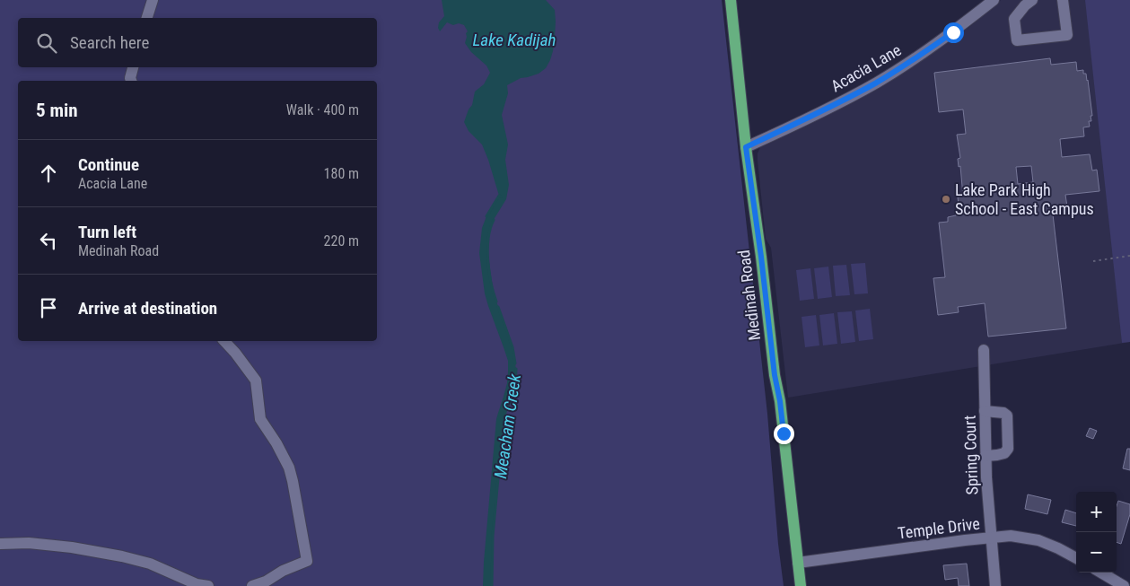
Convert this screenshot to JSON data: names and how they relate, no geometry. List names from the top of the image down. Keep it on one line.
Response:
{"streets":{"main road":["Medinah Road"],"street":["Acacia Lane","Spring Court","Temple Drive"]},"crossings":[["Acacia Lane","Medinah Road"],["Medinah Road","Temple Drive"],["Spring Court","Temple Drive"]],"water":["Lake Kadijah","Meacham Creek"],"places":["Lake Park High School - East Campus"],"page":{"search":"Search here","heading":["5 min","Walk · 400 m"],"list":[["Continue","Acacia Lane","180 m"],["Turn left","Medinah Road","220 m"],"Arrive at destination"],"map_buttons":["+","−"]}}
